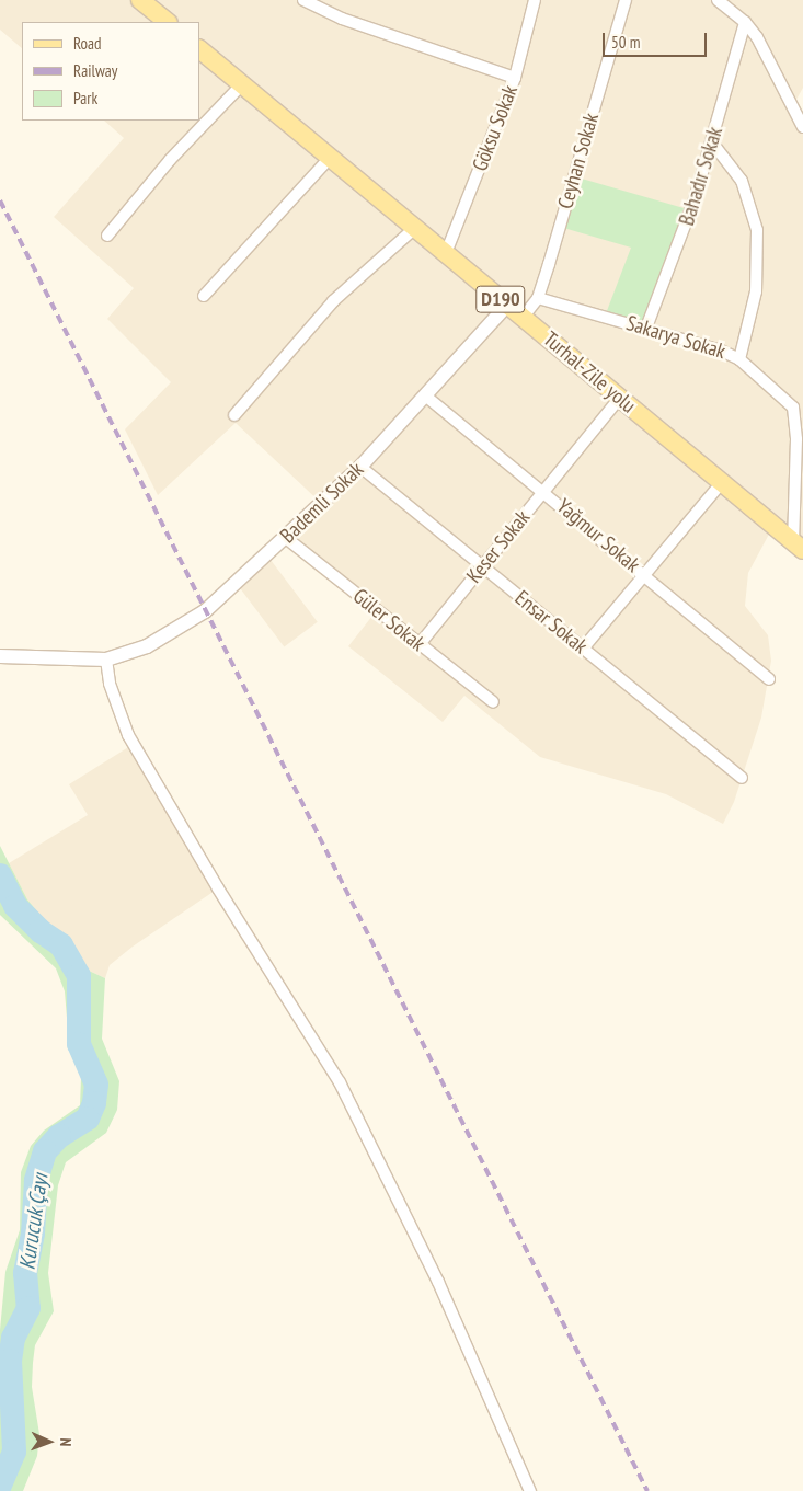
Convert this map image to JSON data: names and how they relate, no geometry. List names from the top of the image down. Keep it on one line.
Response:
{"streets":{"main road":["D190","Turhal-Zile yolu"],"street":["Göksu Sokak","Ceyhan Sokak","Bahadır Sokak","Sakarya Sokak","Bademli Sokak","Yağmur Sokak","Keser Sokak","Güler Sokak","Ensar Sokak"]},"crossings":[["Göksu Sokak","Turhal-Zile yolu"],["Ceyhan Sokak","Sakarya Sokak"],["Ceyhan Sokak","Turhal-Zile yolu"],["Bahadır Sokak","Sakarya Sokak"],["Sakarya Sokak","Turhal-Zile yolu"],["Turhal-Zile yolu","Bademli Sokak"],["Turhal-Zile yolu","Keser Sokak"],["Bademli Sokak","Yağmur Sokak"],["Bademli Sokak","Güler Sokak"],["Bademli Sokak","Ensar Sokak"],["Yağmur Sokak","Keser Sokak"],["Keser Sokak","Güler Sokak"],["Keser Sokak","Ensar Sokak"]],"water":["Kurucuk Çayı"],"legend":["Road","Railway","Park"],"scale_bar":"50 m","north":"right"}
